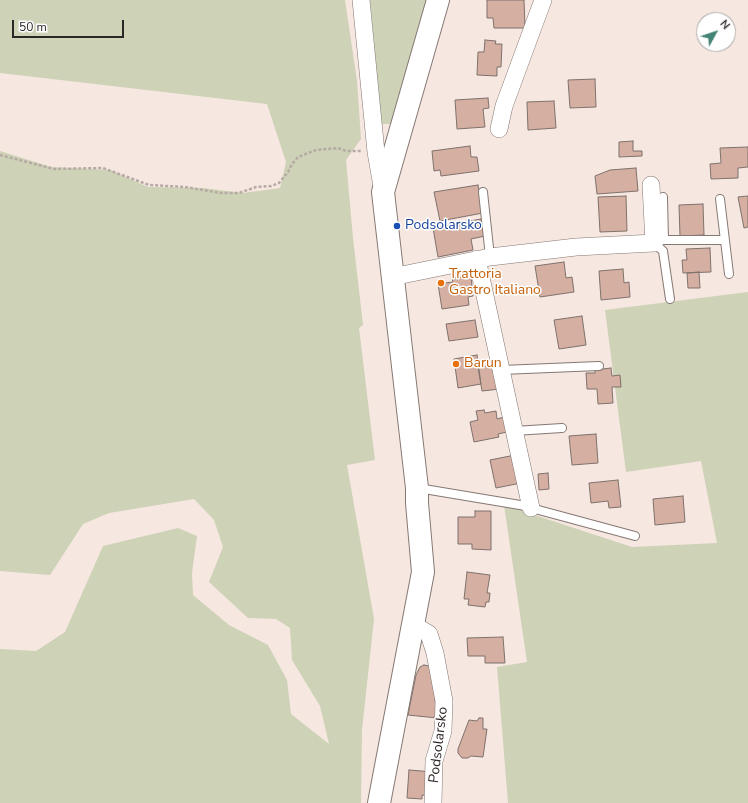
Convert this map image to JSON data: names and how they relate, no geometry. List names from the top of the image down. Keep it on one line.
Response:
{"streets":{"street":["Podsolarsko"]},"places":["Podsolarsko","Trattoria Gastro Italiano","Barun"],"scale_bar":"50 m","north":"top right"}
